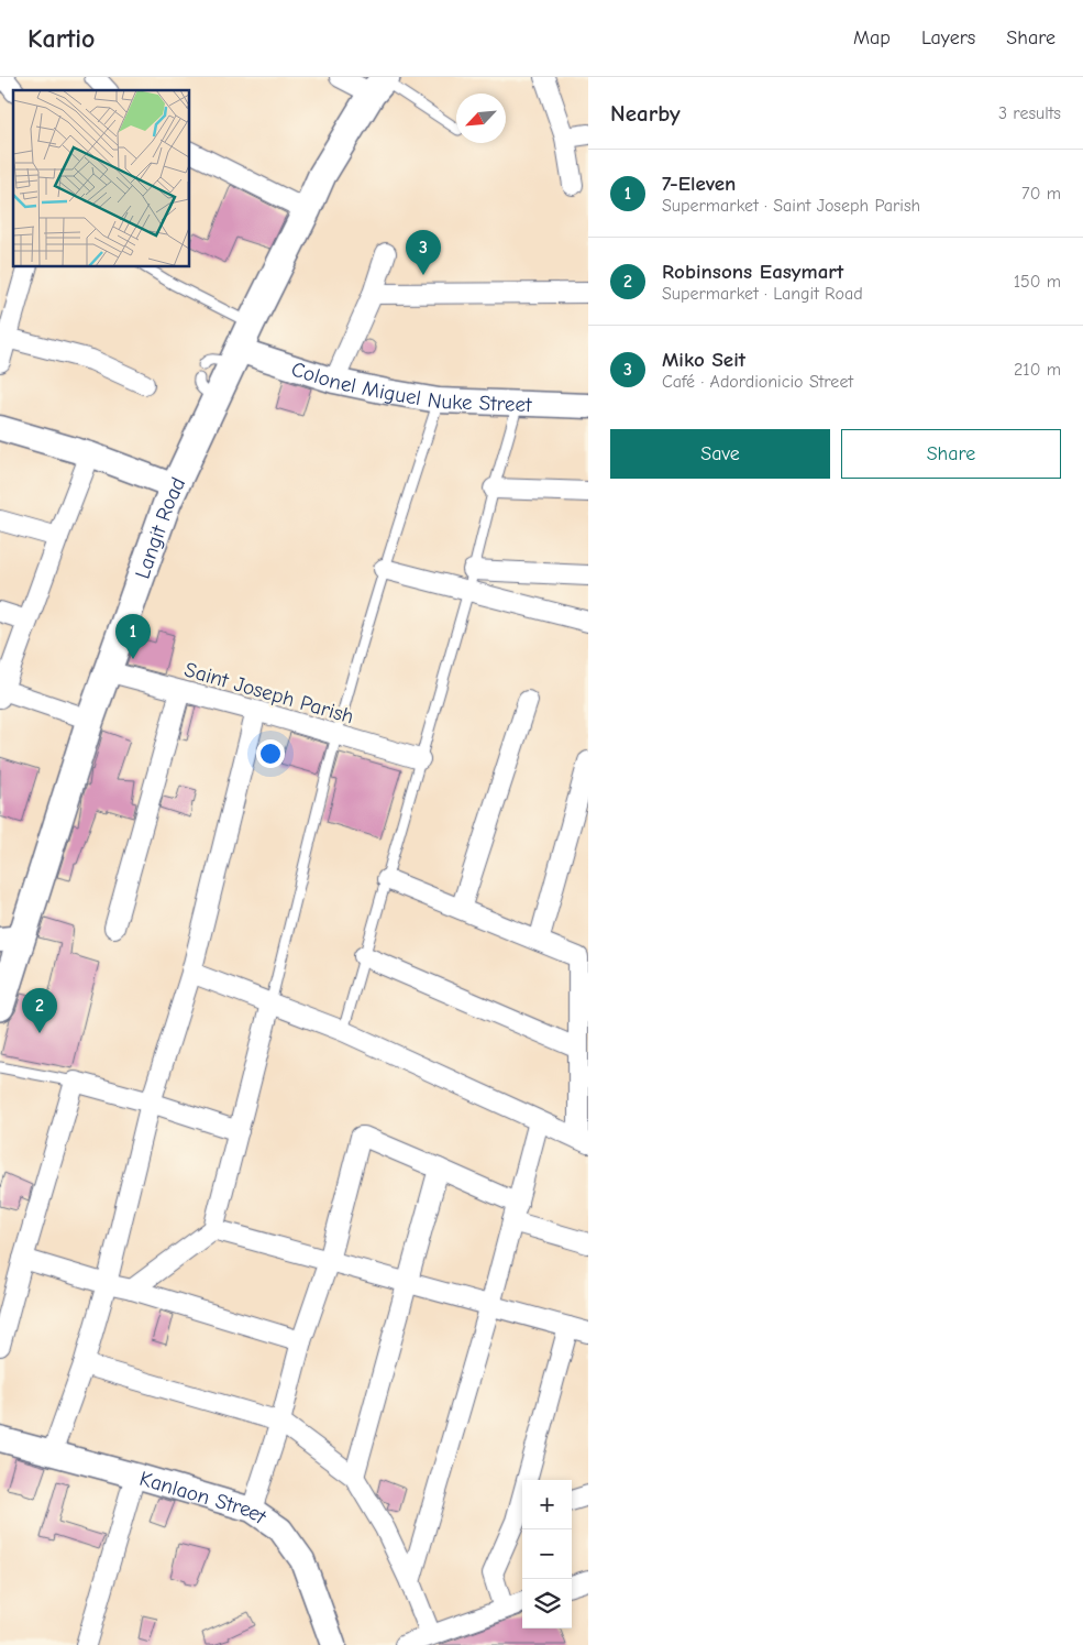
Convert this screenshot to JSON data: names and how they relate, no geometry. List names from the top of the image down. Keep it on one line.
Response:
{"streets":{"main road":["Langit Road"],"street":["Colonel Miguel Nuke Street","Saint Joseph Parish","Kanlaon Street"]},"crossings":[["Colonel Miguel Nuke Street","Langit Road"],["Langit Road","Saint Joseph Parish"]],"north":"bottom left","page":{"header":"Kartio","nav":["Map","Layers","Share"],"heading":["Nearby","3 results"],"list":[{"mark":"1","name":"7-Eleven","note":"Supermarket · Saint Joseph Parish","value":"70 m"},{"mark":"2","name":"Robinsons Easymart","note":"Supermarket · Langit Road","value":"150 m"},{"mark":"3","name":"Miko Seit","note":"Café · Adordionicio Street","value":"210 m"}],"pins":["3","1","2"],"buttons":["Save","Share"],"map_buttons":["+","−"]}}
